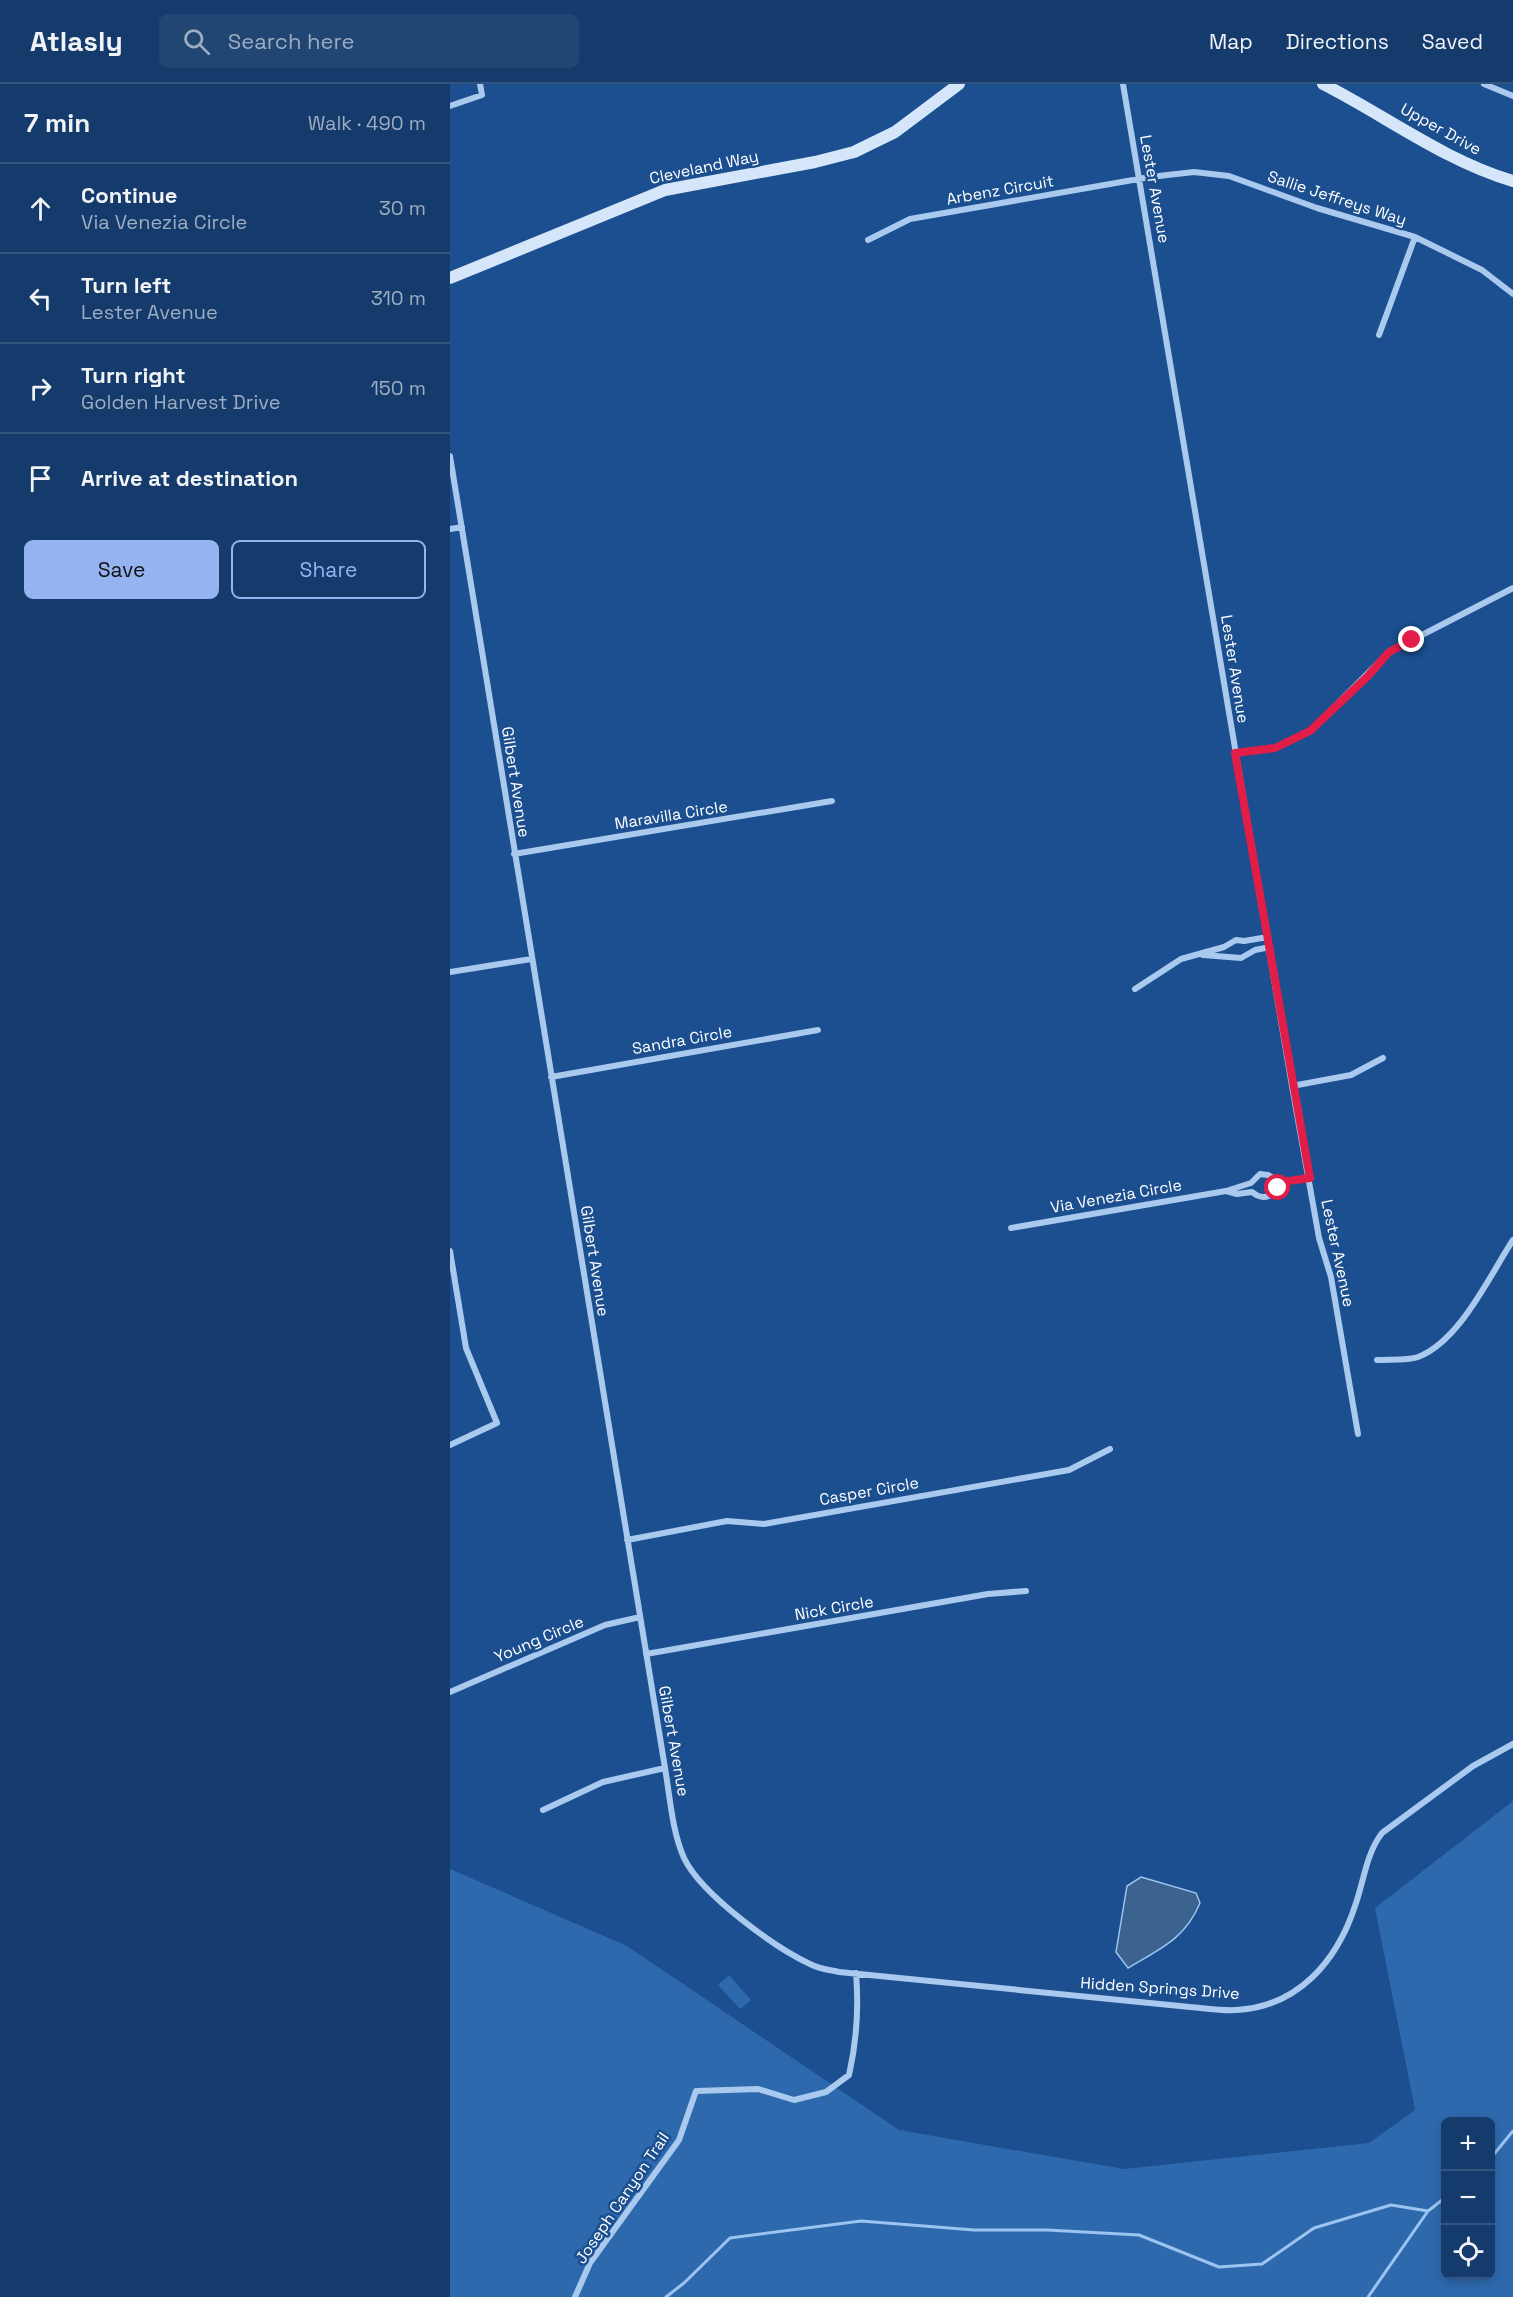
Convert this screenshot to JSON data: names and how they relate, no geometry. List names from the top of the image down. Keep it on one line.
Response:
{"streets":{"street":["Upper Drive","Cleveland Way","Lester Avenue","Arbenz Circuit","Sallie Jeffreys Way","Gilbert Avenue","Maravilla Circle","Sandra Circle","Via Venezia Circle","Casper Circle","Nick Circle","Young Circle","Hidden Springs Drive","Joseph Canyon Trail"]},"crossings":[["Lester Avenue","Arbenz Circuit"],["Lester Avenue","Sallie Jeffreys Way"],["Lester Avenue","Via Venezia Circle"],["Arbenz Circuit","Sallie Jeffreys Way"],["Gilbert Avenue","Maravilla Circle"],["Gilbert Avenue","Sandra Circle"],["Gilbert Avenue","Casper Circle"],["Gilbert Avenue","Nick Circle"],["Gilbert Avenue","Young Circle"],["Gilbert Avenue","Hidden Springs Drive"],["Gilbert Avenue","Joseph Canyon Trail"],["Hidden Springs Drive","Joseph Canyon Trail"]],"page":{"header":"Atlasly","search":"Search here","nav":["Map","Directions","Saved"],"heading":["7 min","Walk · 490 m"],"list":[["Continue","Via Venezia Circle","30 m"],["Turn left","Lester Avenue","310 m"],["Turn right","Golden Harvest Drive","150 m"],"Arrive at destination"],"buttons":["Save","Share"],"map_buttons":["+","−"]}}
